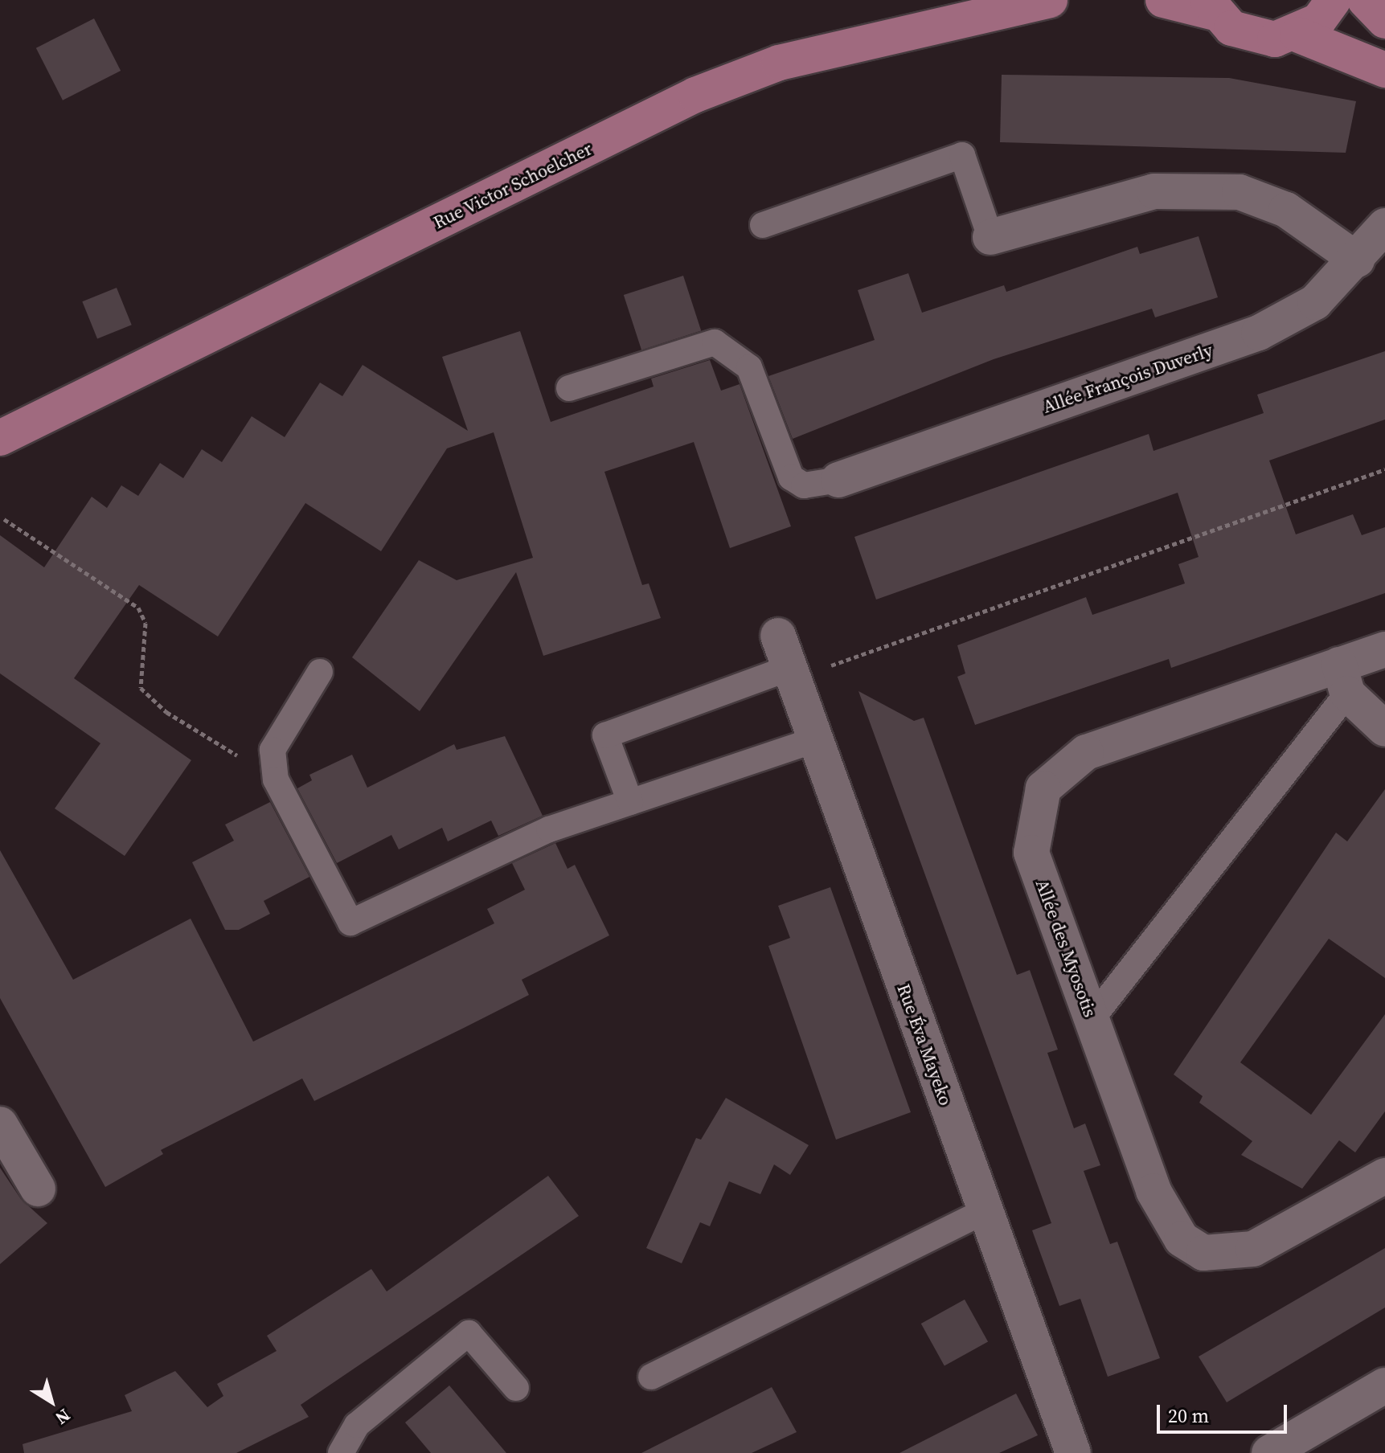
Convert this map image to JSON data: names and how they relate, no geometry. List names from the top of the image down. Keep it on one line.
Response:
{"streets":{"main road":["Rue Victor Schoelcher"],"street":["Allée François Duverly","Allée des Myosotis","Rue Éva Mayeko"]},"scale_bar":"20 m","north":"bottom right"}
